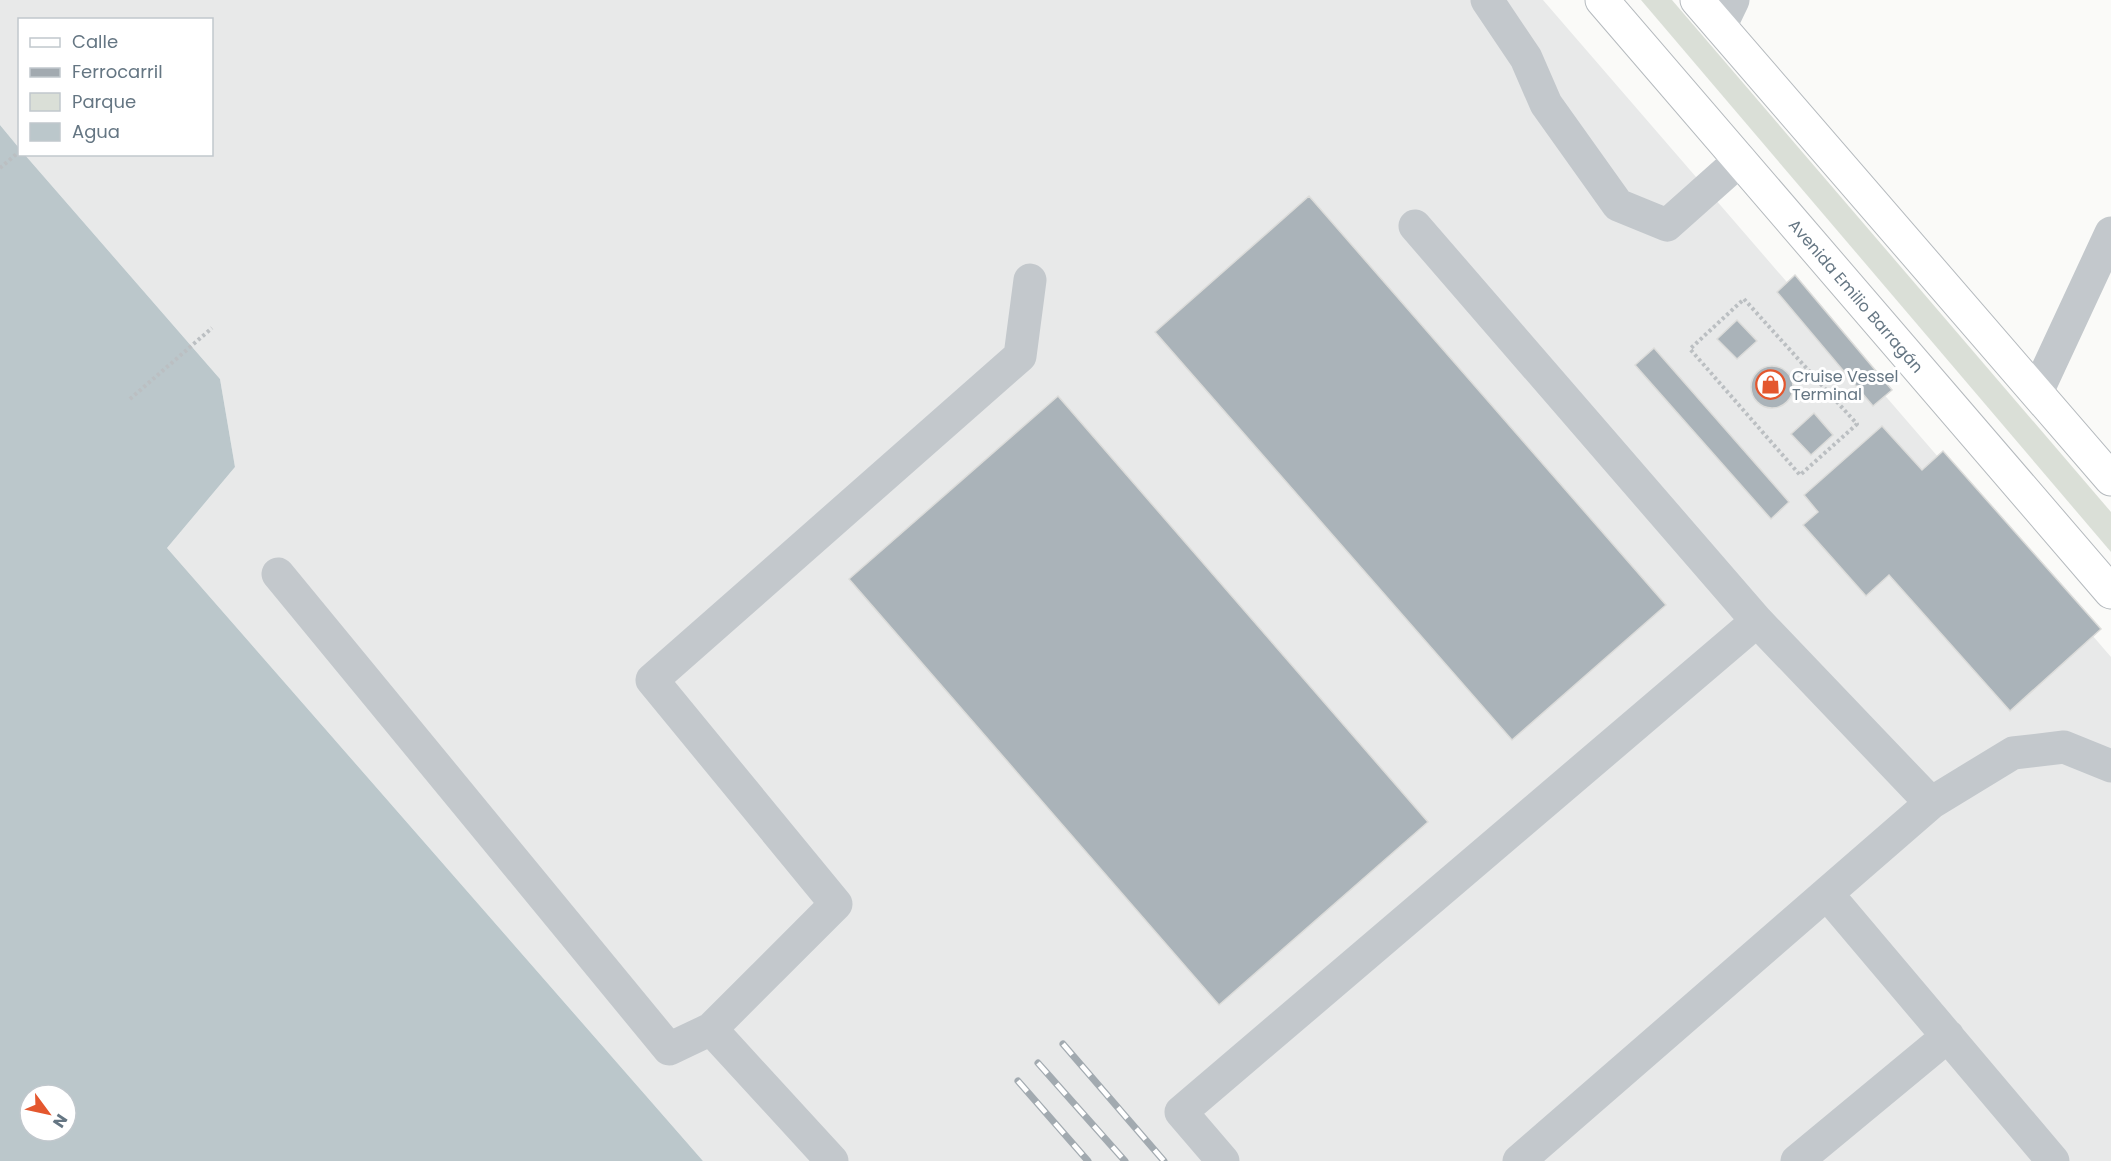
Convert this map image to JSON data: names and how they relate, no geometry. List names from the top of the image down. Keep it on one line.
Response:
{"streets":{"main road":["Avenida Emilio Barragán"]},"places":{"shop":["Cruise Vessel Terminal"]},"legend":["Calle","Ferrocarril","Parque","Agua"],"north":"bottom right"}
